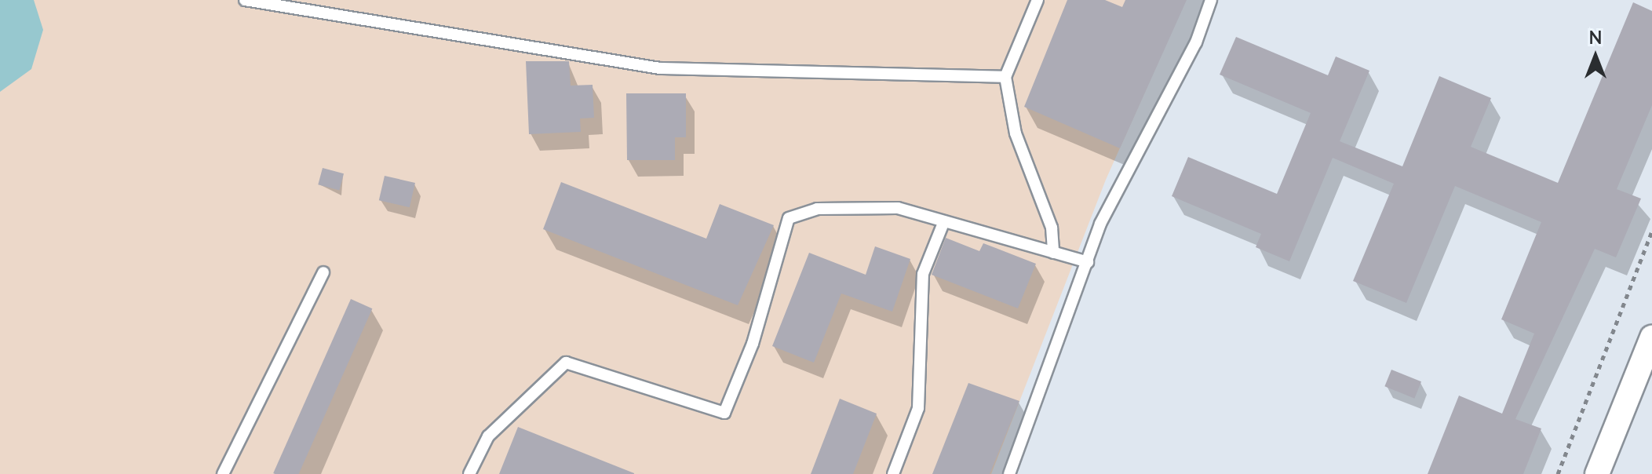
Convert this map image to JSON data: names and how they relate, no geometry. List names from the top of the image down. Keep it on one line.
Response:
{"north":"top"}
